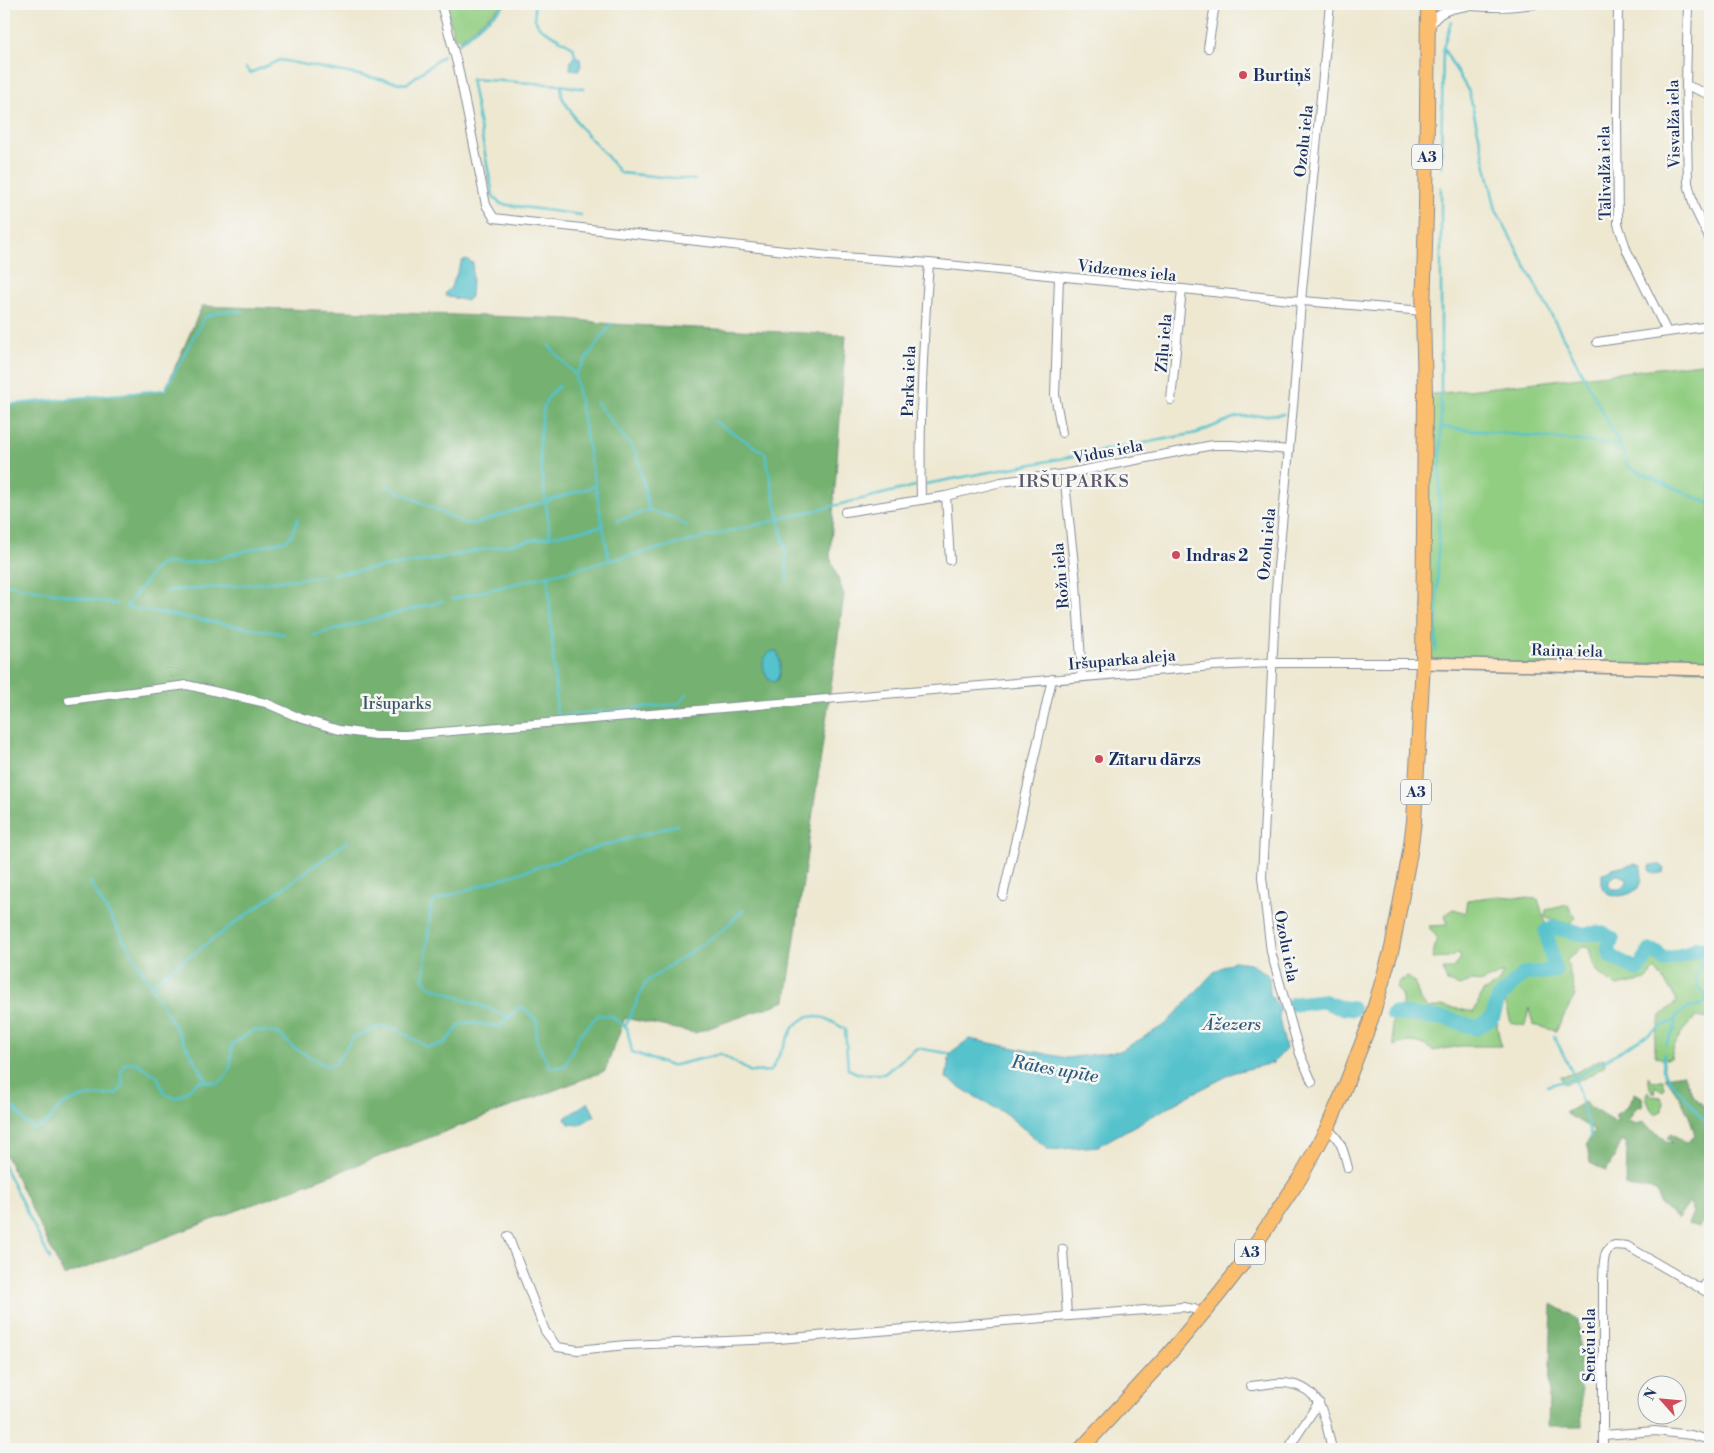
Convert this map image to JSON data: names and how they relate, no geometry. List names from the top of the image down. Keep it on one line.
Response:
{"streets":{"highway":["A3"],"street":["Visvalža iela","Ozolu iela","Tālivalža iela","Vidzemes iela","Zīļu iela","Parka iela","Vidus iela","Rožu iela","Raiņa iela","Iršuparka aleja","Senču iela"]},"crossings":[["Ozolu iela","Vidzemes iela"],["Ozolu iela","Vidus iela"],["Ozolu iela","Iršuparka aleja"],["A3","Vidzemes iela"],["A3","Raiņa iela"],["A3","Iršuparka aleja"],["Vidzemes iela","Zīļu iela"],["Vidzemes iela","Parka iela"],["Parka iela","Vidus iela"],["Vidus iela","Rožu iela"],["Rožu iela","Iršuparka aleja"],["Raiņa iela","Iršuparka aleja"]],"districts":["IRŠUPARKS"],"water":["Āžezers","Rātes upīte"],"parks":["Iršuparks"],"places":["Burtiņš","Indras 2","Zītaru dārzs"],"north":"top left"}
